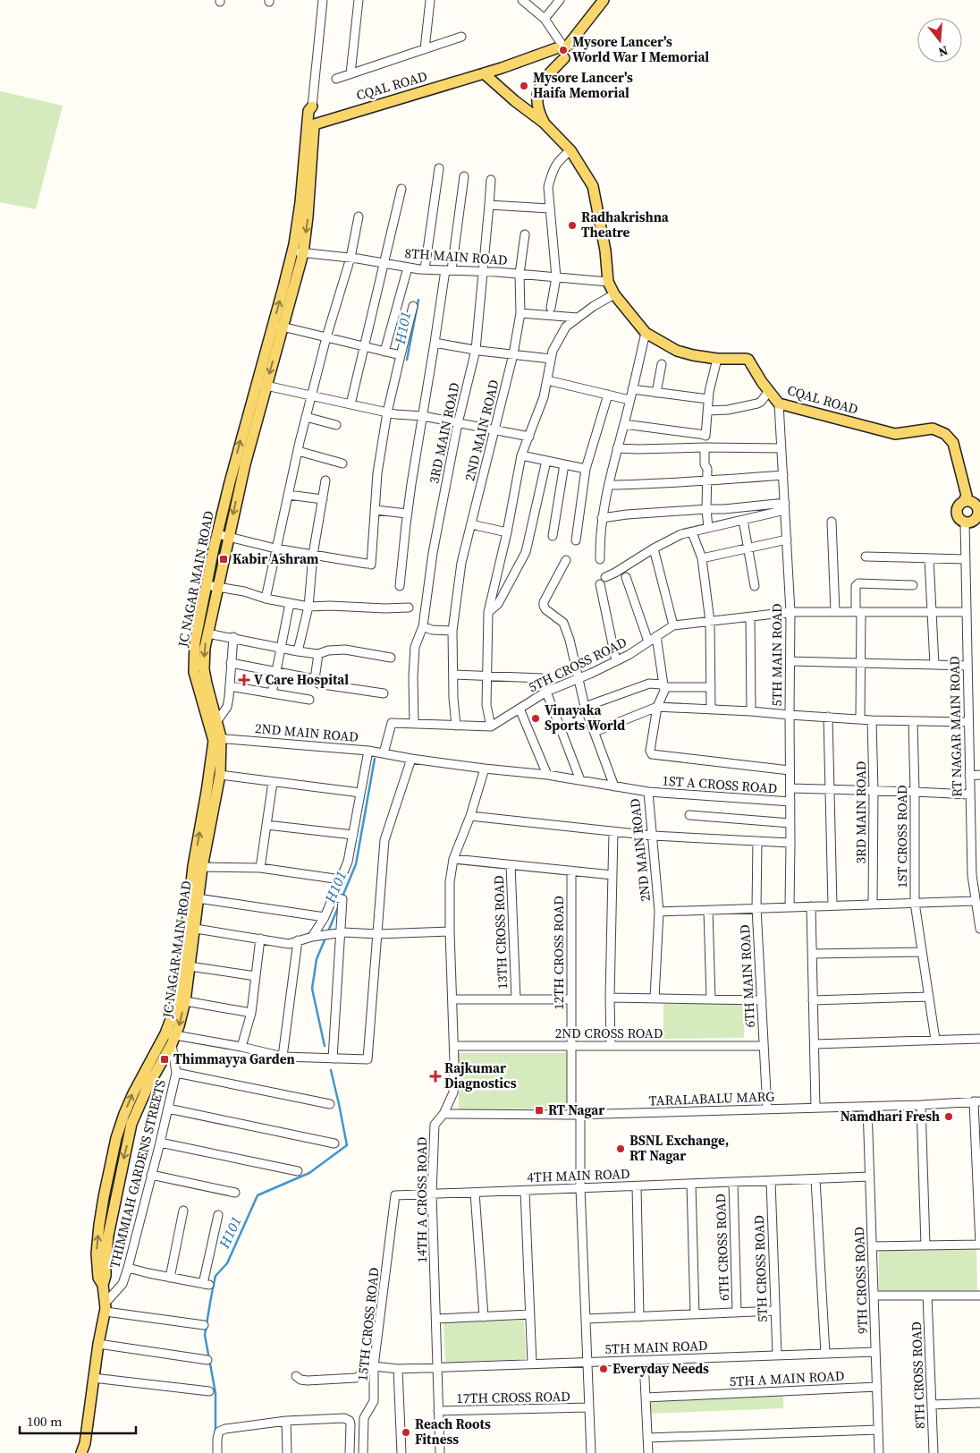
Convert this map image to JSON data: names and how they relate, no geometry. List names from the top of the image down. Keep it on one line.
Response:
{"streets":{"main road":["CQAL ROAD","JC NAGAR MAIN ROAD"],"street":["8TH MAIN ROAD","2ND MAIN ROAD","3RD MAIN ROAD","5TH MAIN ROAD","5TH CROSS ROAD","RT NAGAR MAIN ROAD","1ST A CROSS ROAD","1ST CROSS ROAD","13TH CROSS ROAD","12TH CROSS ROAD","6TH MAIN ROAD","2ND CROSS ROAD","TARALABALU MARG","THIMMIAH GARDENS STREETS","4TH MAIN ROAD","14TH A CROSS ROAD","6TH CROSS ROAD","9TH CROSS ROAD","15TH CROSS ROAD","8TH CROSS ROAD","5TH A MAIN ROAD","17TH CROSS ROAD"]},"crossings":[["CQAL ROAD","8TH MAIN ROAD"],["CQAL ROAD","JC NAGAR MAIN ROAD"],["CQAL ROAD","5TH MAIN ROAD"],["CQAL ROAD","RT NAGAR MAIN ROAD"],["8TH MAIN ROAD","2ND MAIN ROAD"],["8TH MAIN ROAD","3RD MAIN ROAD"],["8TH MAIN ROAD","JC NAGAR MAIN ROAD"],["2ND MAIN ROAD","3RD MAIN ROAD"],["2ND MAIN ROAD","JC NAGAR MAIN ROAD"],["2ND MAIN ROAD","5TH MAIN ROAD"],["2ND MAIN ROAD","RT NAGAR MAIN ROAD"],["2ND MAIN ROAD","1ST A CROSS ROAD"],["2ND MAIN ROAD","1ST CROSS ROAD"],["2ND MAIN ROAD","6TH MAIN ROAD"],["2ND MAIN ROAD","14TH A CROSS ROAD"],["JC NAGAR MAIN ROAD","THIMMIAH GARDENS STREETS"],["5TH MAIN ROAD","5TH CROSS ROAD"],["5TH MAIN ROAD","1ST A CROSS ROAD"],["5TH MAIN ROAD","14TH A CROSS ROAD"],["5TH MAIN ROAD","9TH CROSS ROAD"],["5TH MAIN ROAD","15TH CROSS ROAD"],["5TH CROSS ROAD","RT NAGAR MAIN ROAD"],["5TH CROSS ROAD","4TH MAIN ROAD"],["12TH CROSS ROAD","2ND CROSS ROAD"],["12TH CROSS ROAD","TARALABALU MARG"],["6TH MAIN ROAD","2ND CROSS ROAD"],["6TH MAIN ROAD","TARALABALU MARG"],["2ND CROSS ROAD","14TH A CROSS ROAD"],["TARALABALU MARG","14TH A CROSS ROAD"],["TARALABALU MARG","9TH CROSS ROAD"],["4TH MAIN ROAD","14TH A CROSS ROAD"],["4TH MAIN ROAD","6TH CROSS ROAD"],["4TH MAIN ROAD","9TH CROSS ROAD"],["4TH MAIN ROAD","15TH CROSS ROAD"],["14TH A CROSS ROAD","17TH CROSS ROAD"],["9TH CROSS ROAD","5TH A MAIN ROAD"]],"water":["H101"],"places":{"other":["Mysore Lancer's World War I Memorial","Mysore Lancer's Haifa Memorial","Radhakrishna Theatre","Vinayaka Sports World","Namdhari Fresh","BSNL Exchange, RT Nagar","Everyday Needs","Reach Roots Fitness"],"transit":["Kabir Ashram","Thimmayya Garden","RT Nagar"],"health":["V Care Hospital","Rajkumar Diagnostics"]},"scale_bar":"100 m","north":"bottom"}
